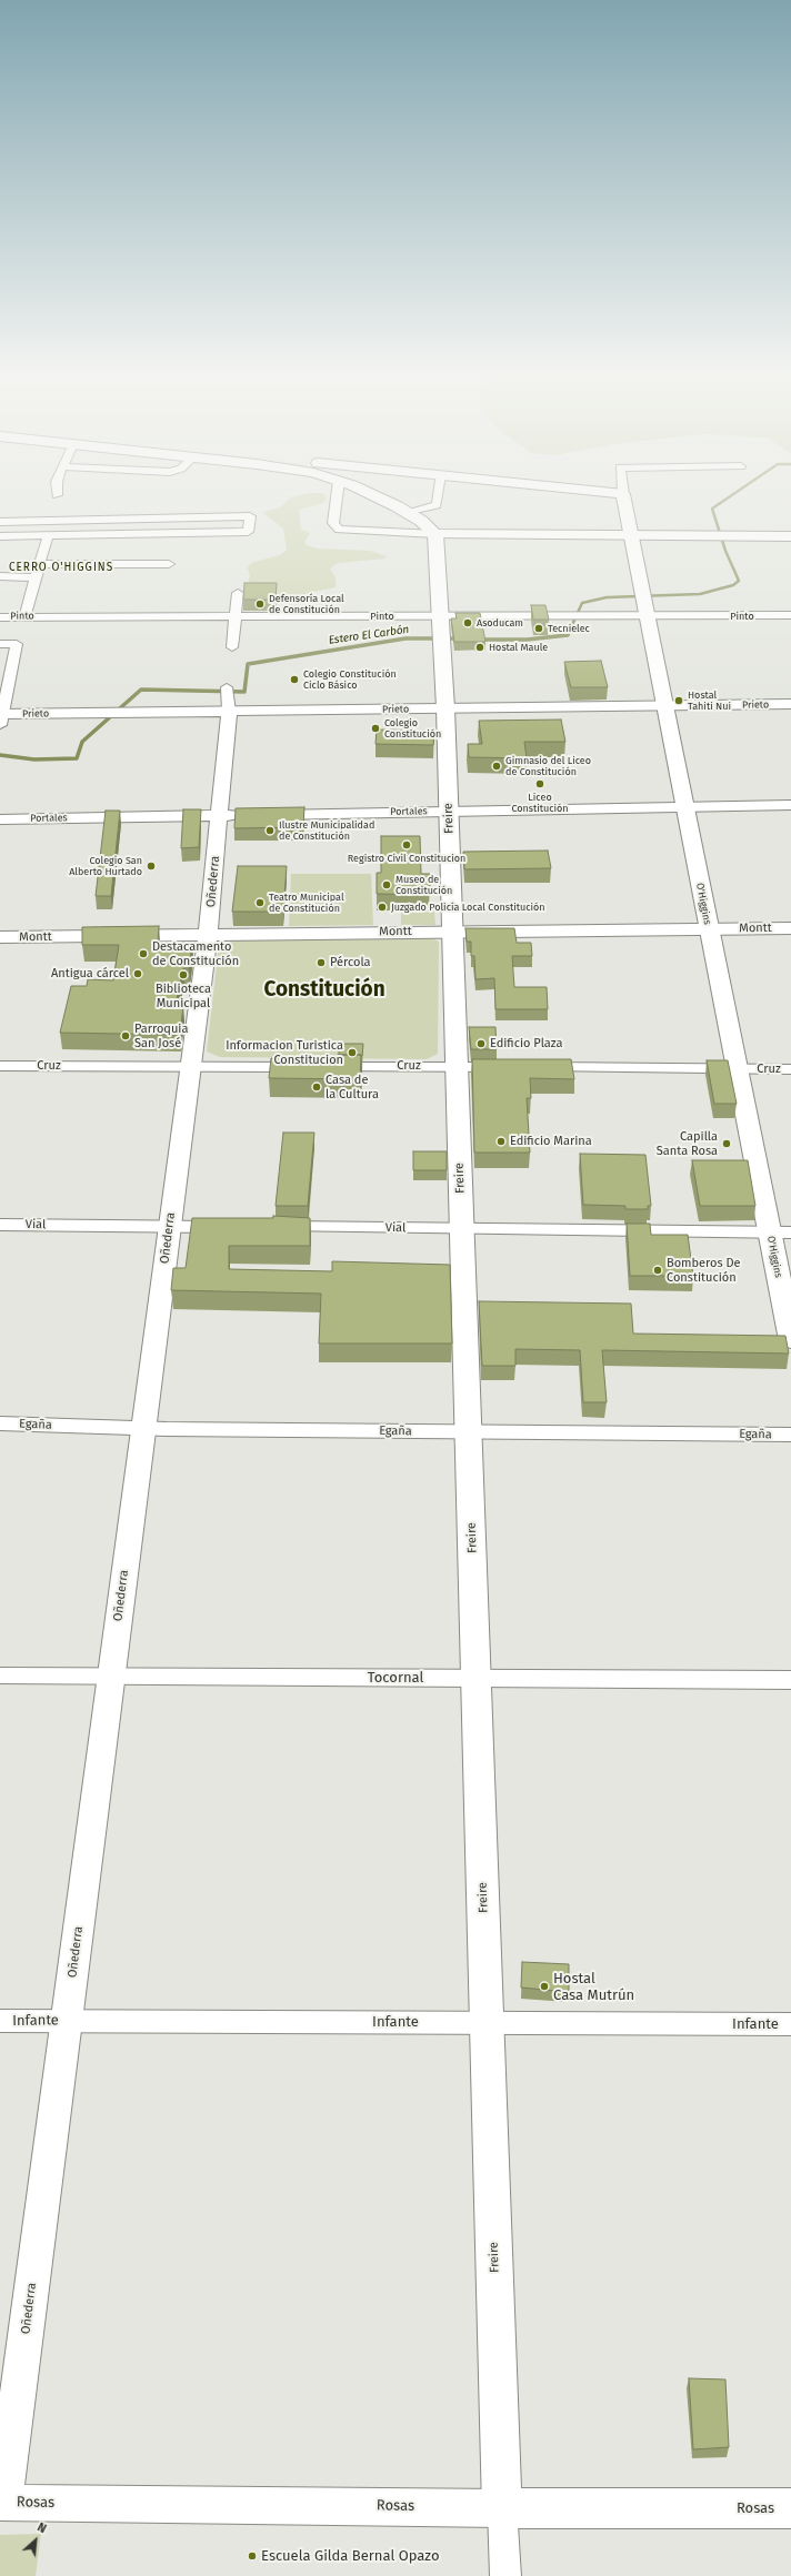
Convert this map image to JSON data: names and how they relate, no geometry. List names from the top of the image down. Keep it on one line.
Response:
{"streets":{"main road":["Freire","O'Higgins","Rosas"],"street":["Pinto","Prieto","Portales","Oñederra","Montt","Cruz","Vial","Egaña","Tocornal","Infante"]},"crossings":[["Pinto","Freire"],["Pinto","O'Higgins"],["Prieto","Freire"],["Prieto","Oñederra"],["Prieto","O'Higgins"],["Portales","Freire"],["Portales","Oñederra"],["Portales","O'Higgins"],["Freire","Montt"],["Freire","Cruz"],["Freire","Vial"],["Freire","Egaña"],["Freire","Tocornal"],["Freire","Infante"],["Freire","Rosas"],["Oñederra","Montt"],["Oñederra","Cruz"],["Oñederra","Vial"],["Oñederra","Egaña"],["Oñederra","Tocornal"],["Oñederra","Infante"],["Oñederra","Rosas"],["O'Higgins","Montt"],["O'Higgins","Cruz"],["O'Higgins","Vial"]],"districts":["CERRO O'HIGGINS","Constitución"],"water":["Estero El Carbón"],"places":["Defensoría Local de Constitución","Asoducam","Tecnielec","Hostal Maule","Colegio Constitución Ciclo Básico","Hostal Tahiti Nui","Colegio Constitución","Gimnasio del Liceo de Constitución","Liceo Constitución","Ilustre Municipalidad de Constitución","Registro Civil Constitucion","Colegio San Alberto Hurtado","Museo de Constitución","Teatro Municipal de Constitución","Juzgado Policía Local Constitución","Destacamento de Constitución","Pércola","Antigua cárcel","Biblioteca Municipal","Parroquia San José","Edificio Plaza","Informacion Turistica Constitucion","Casa de la Cultura","Edificio Marina","Capilla Santa Rosa","Bomberos De Constitución","Hostal Casa Mutrún","Escuela Gilda Bernal Opazo"],"north":"top right"}
